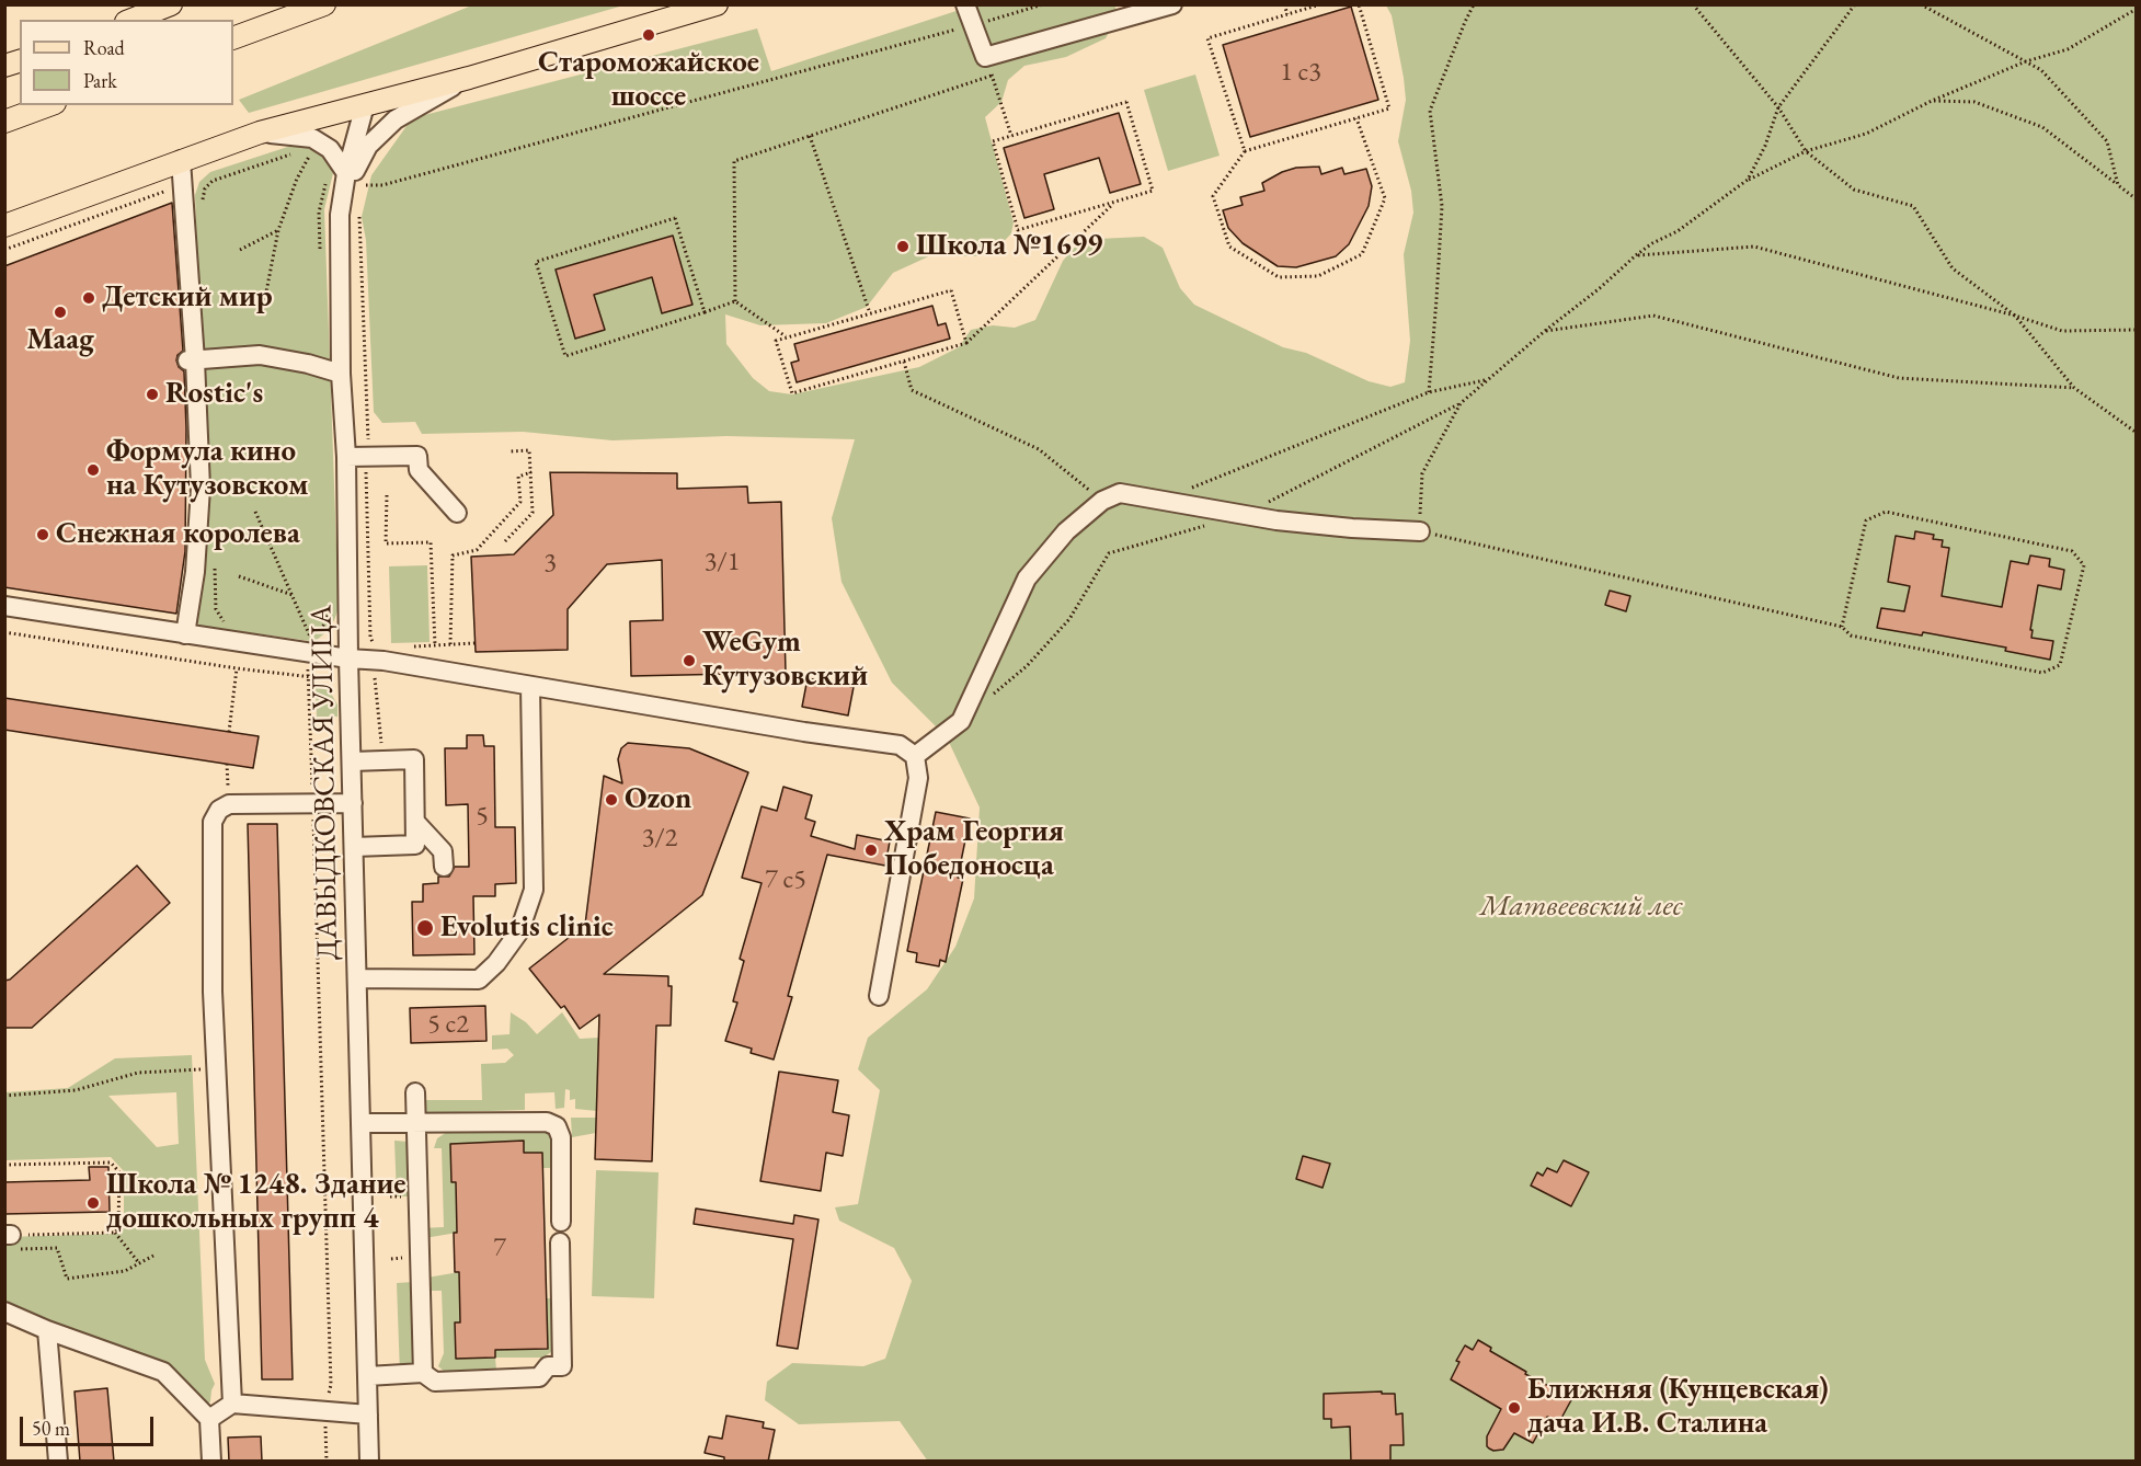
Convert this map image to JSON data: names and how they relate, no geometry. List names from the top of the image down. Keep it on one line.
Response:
{"streets":{"street":["ДАВЫДКОВСКАЯ УЛИЦА"]},"parks":["Матвеевский лес"],"places":["Староможайское шоссе","Школа №1699","Детский мир","Maag","Rostic's","Формула кино на Кутузовском","Снежная королева","WeGym Кутузовский","Ozon","Храм Георгия Победоносца","Evolutis clinic","Школа № 1248. Здание дошкольных групп 4","Ближняя (Кунцевская) дача И.В. Сталина"],"house_numbers":["1 с3","3/1","3","5","3/2","7 с5","5 с2","7"],"legend":["Road","Park"],"scale_bar":"50 m"}
